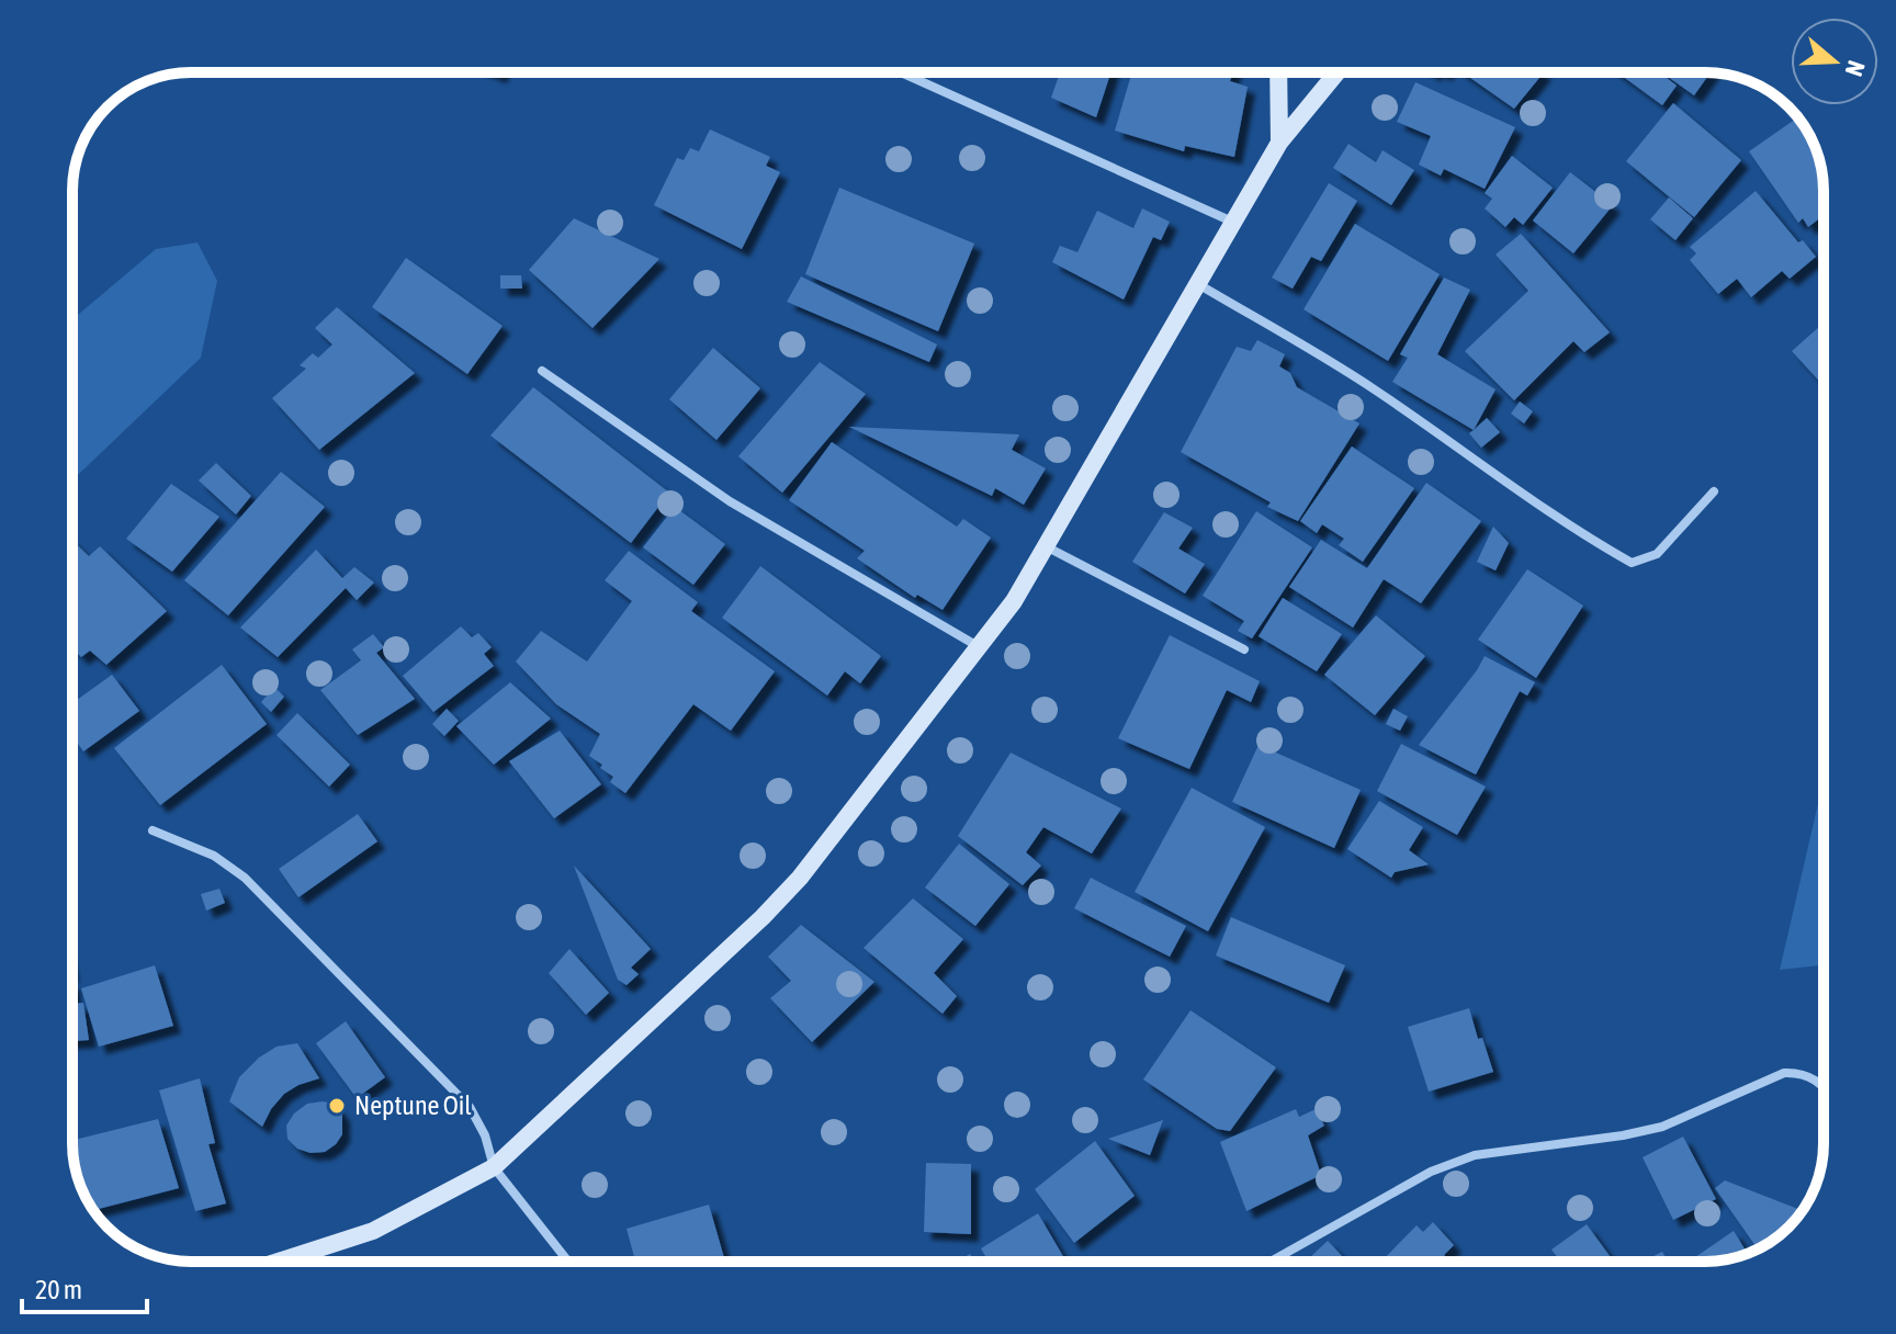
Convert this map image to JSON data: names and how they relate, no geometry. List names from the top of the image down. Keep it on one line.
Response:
{"places":["Neptune Oil"],"scale_bar":"20 m","north":"right"}
